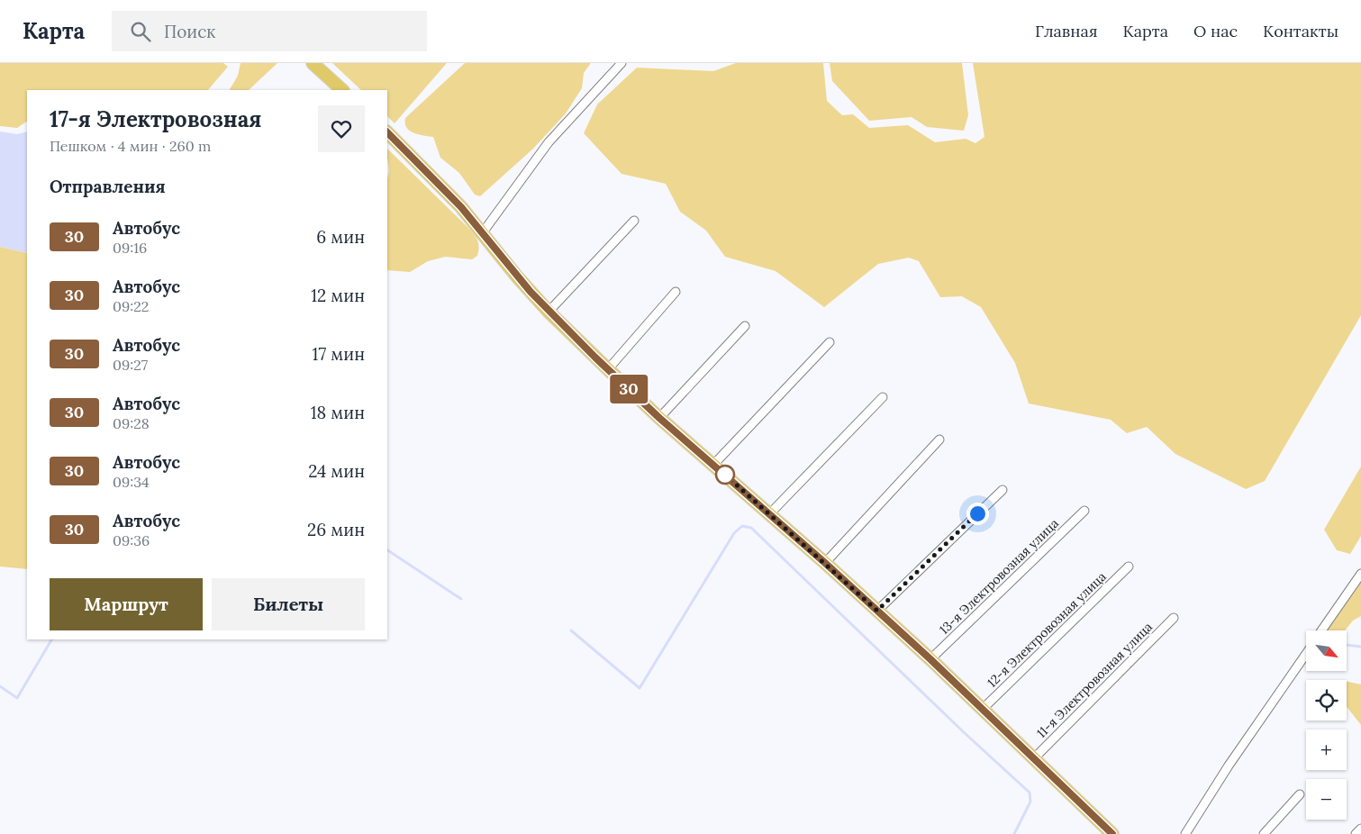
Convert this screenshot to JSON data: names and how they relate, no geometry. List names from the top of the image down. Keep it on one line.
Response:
{"streets":{"street":["13-я Электровозная улица","12-я Электровозная улица","11-я Электровозная улица"]},"lines":["bus line 30"],"north":"bottom right","page":{"header":"Карта","search":"Поиск","nav":["Главная","Карта","О нас","Контакты"],"on_map":"30","heading":[["17-я Электровозная","Пешком · 4 мин · 260 m"],"Отправления"],"list":[{"mark":"30","name":"Автобус","note":"09:16","value":"6 мин"},{"mark":"30","name":"Автобус","note":"09:22","value":"12 мин"},{"mark":"30","name":"Автобус","note":"09:27","value":"17 мин"},{"mark":"30","name":"Автобус","note":"09:28","value":"18 мин"},{"mark":"30","name":"Автобус","note":"09:34","value":"24 мин"},{"mark":"30","name":"Автобус","note":"09:36","value":"26 мин"}],"buttons":["Маршрут","Билеты"],"map_buttons":["+","−"]}}
